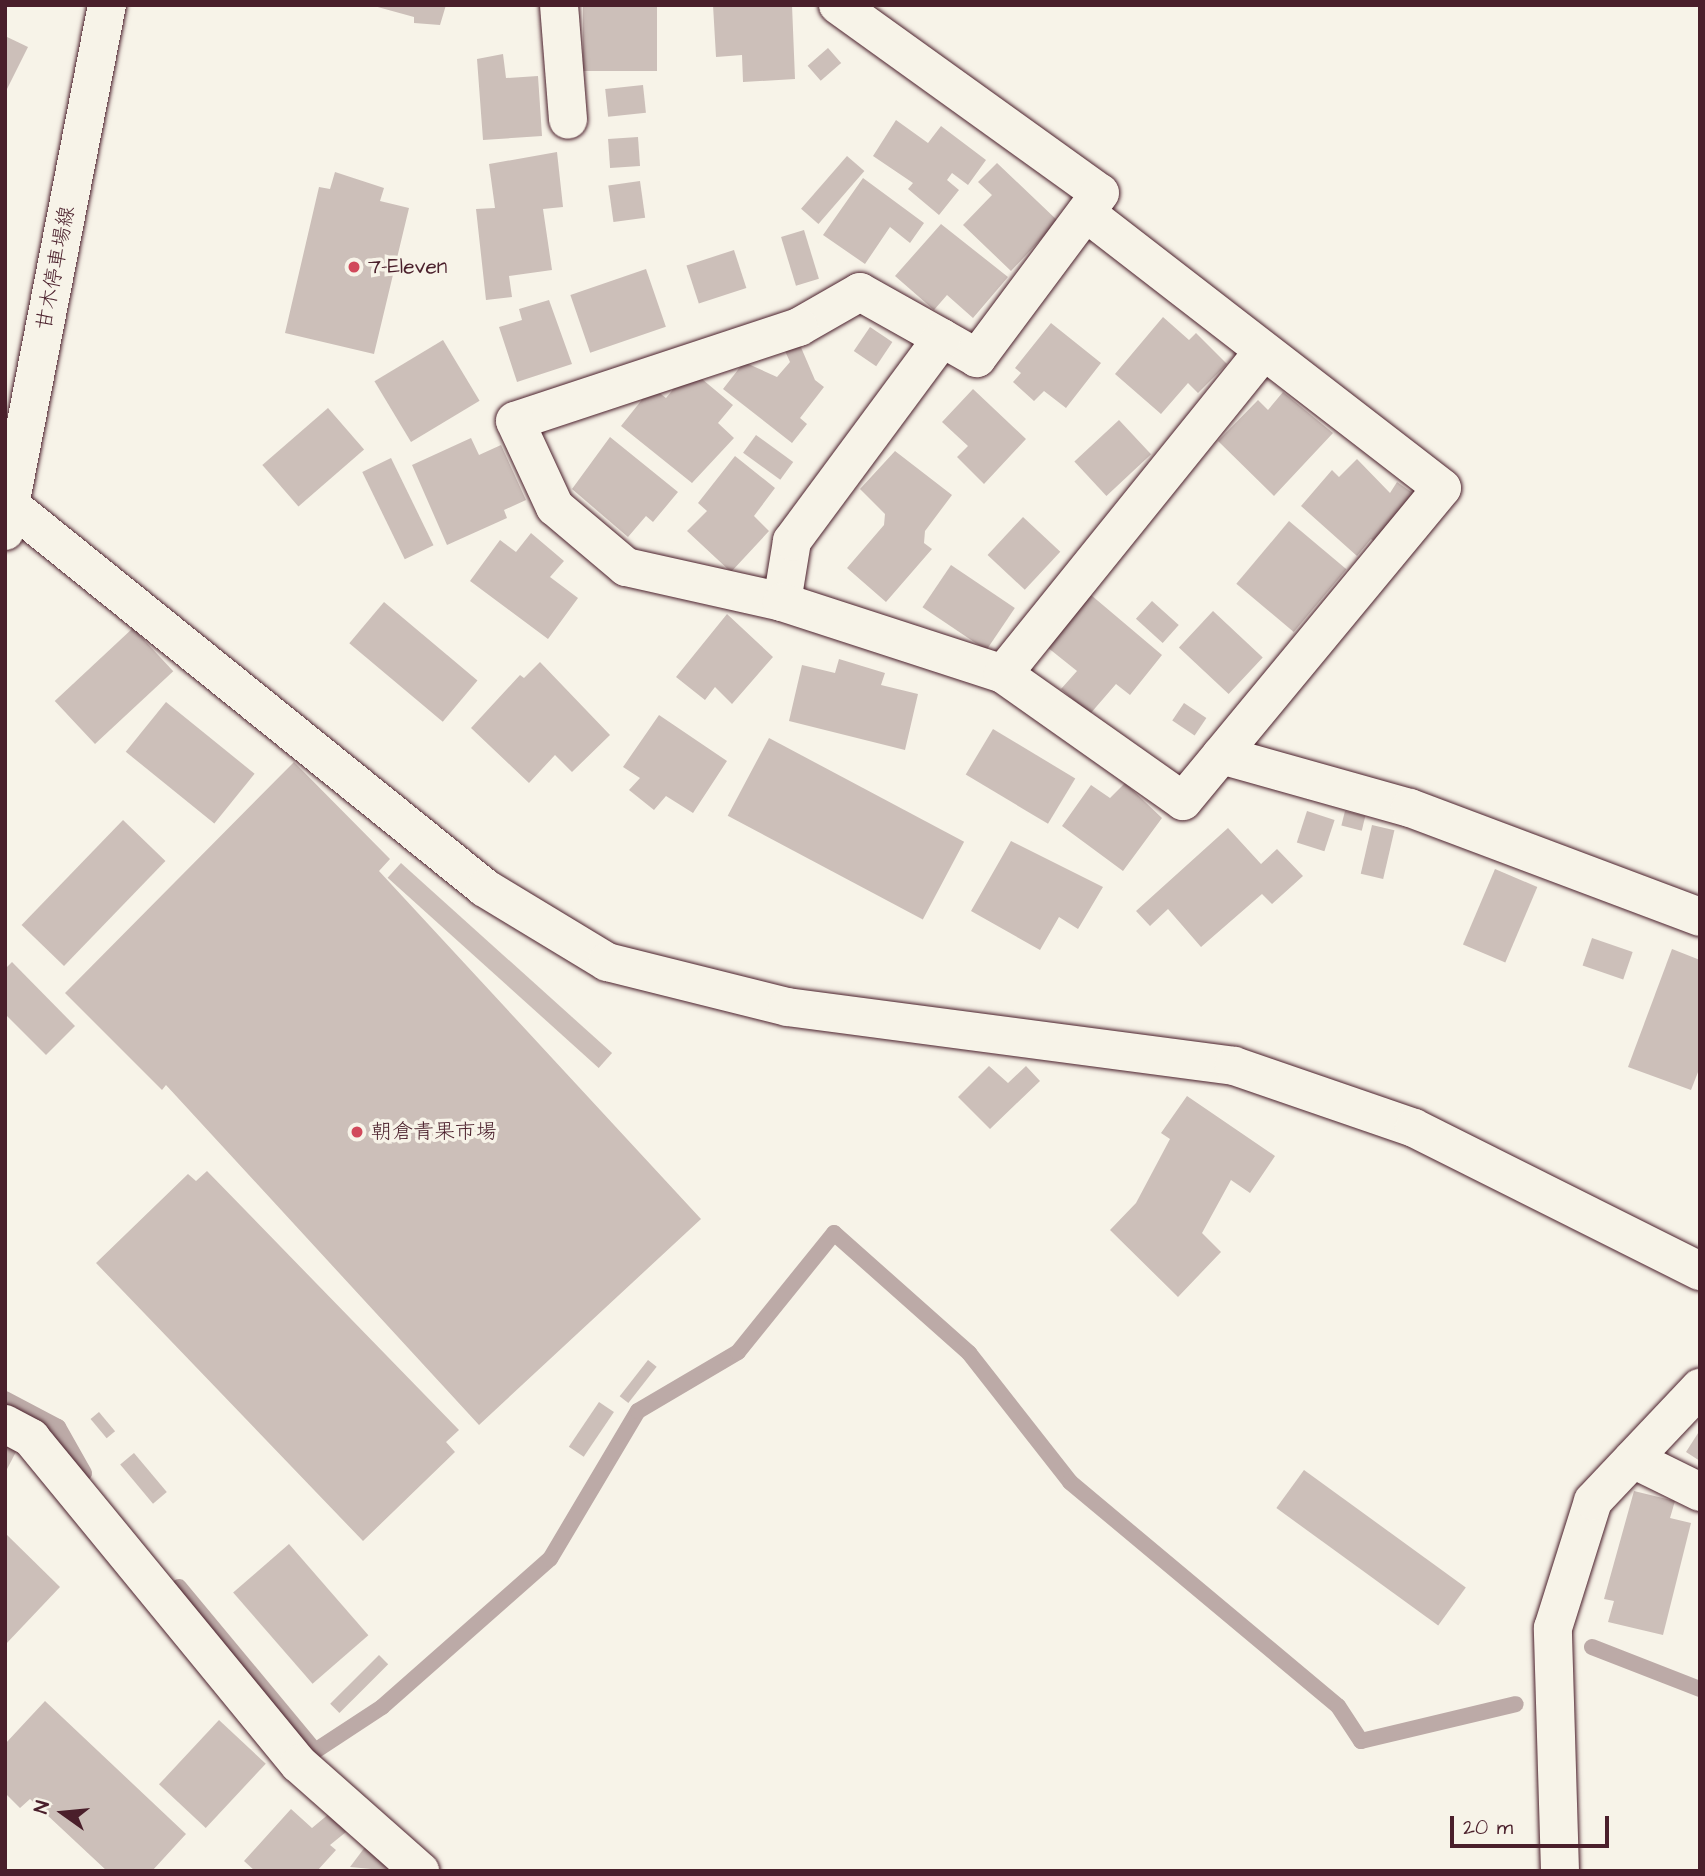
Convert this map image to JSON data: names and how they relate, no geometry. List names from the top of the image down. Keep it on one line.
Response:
{"streets":{"street":["甘木停車場線"]},"places":["7-Eleven","朝倉青果市場"],"scale_bar":"20 m","north":"left"}
